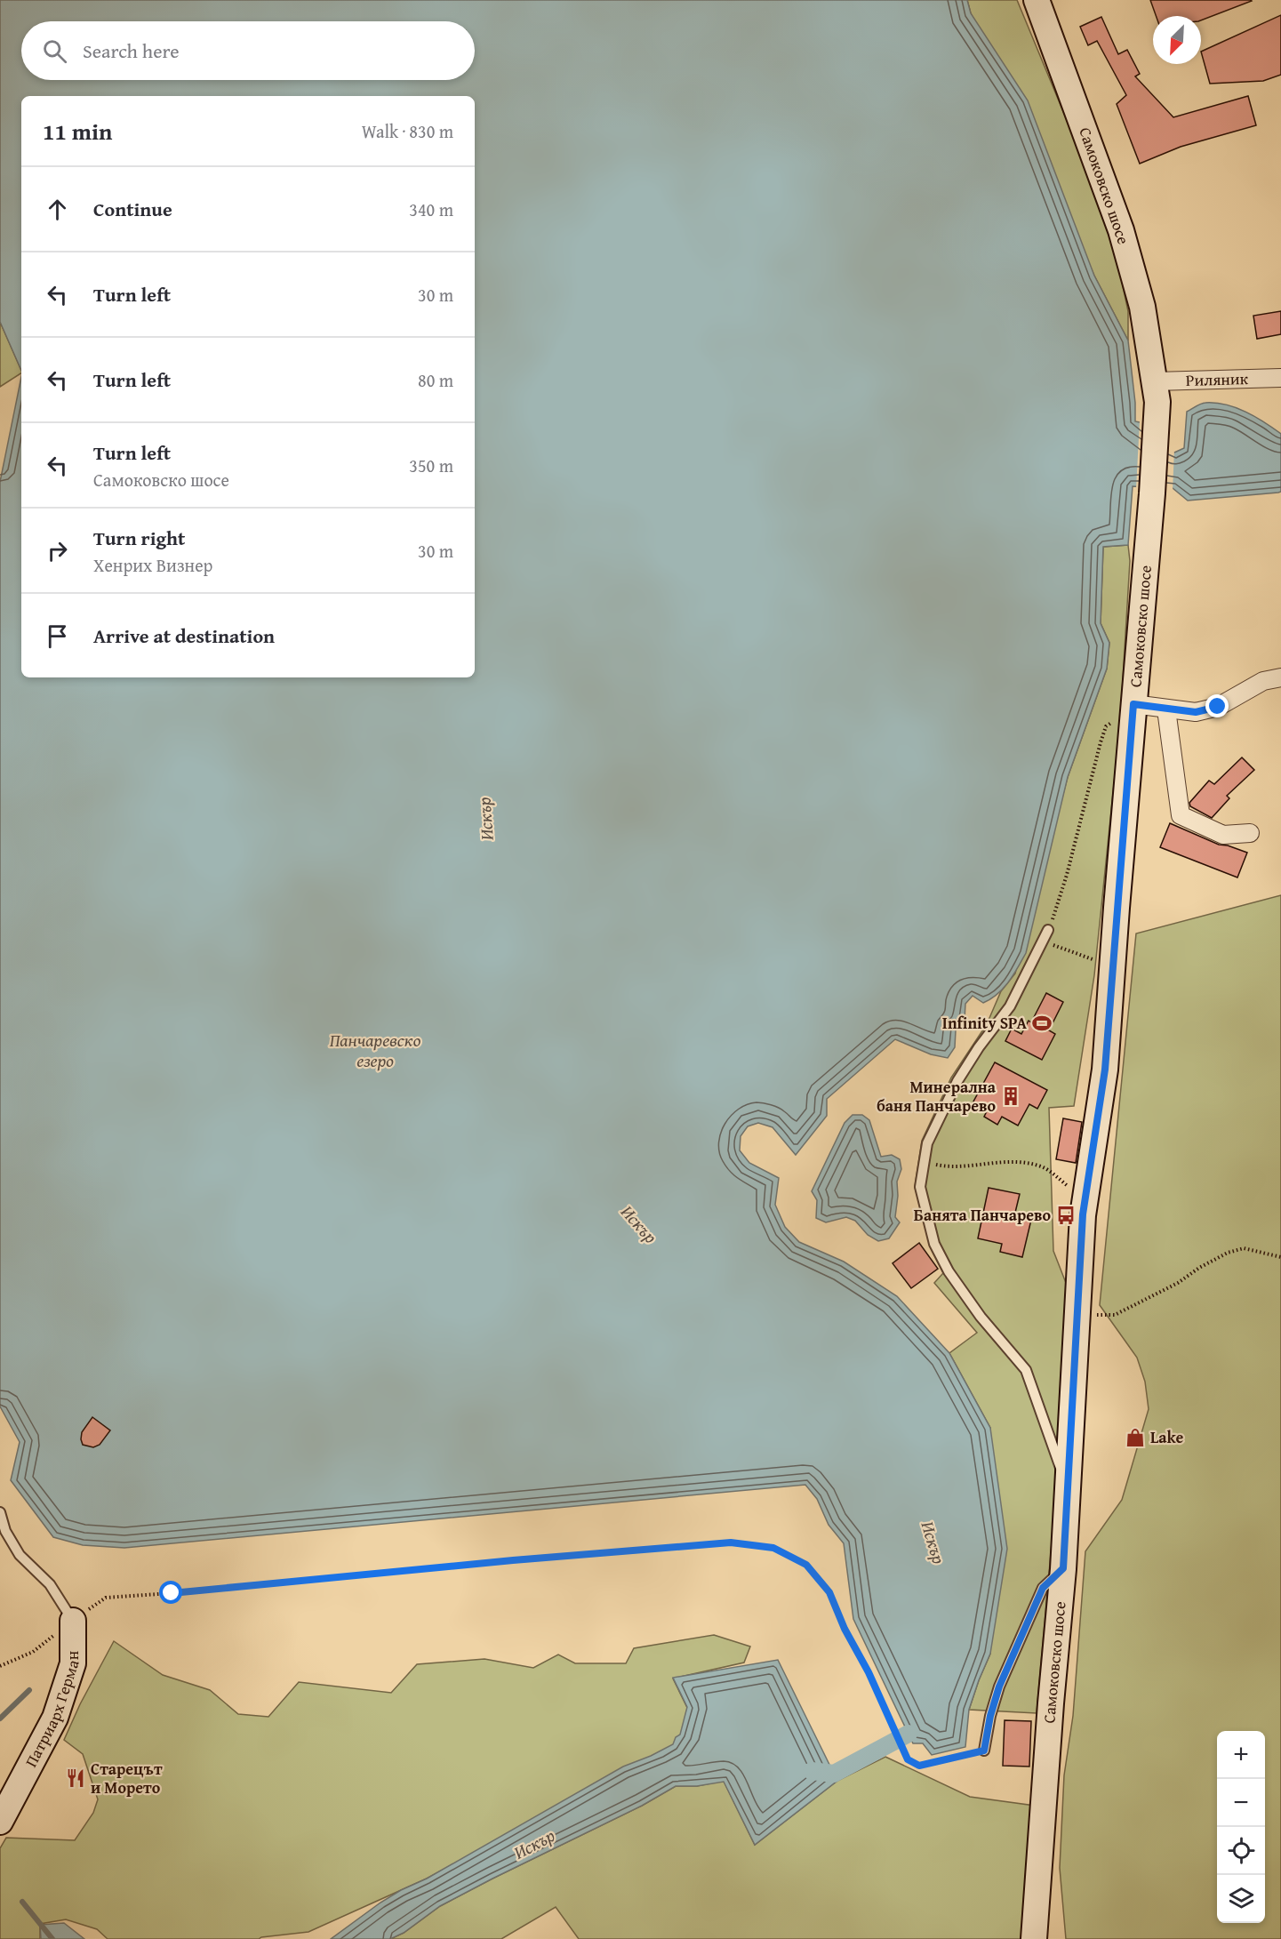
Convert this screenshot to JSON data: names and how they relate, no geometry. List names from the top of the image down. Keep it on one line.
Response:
{"streets":{"main road":["Самоковско шосе","Патриарх Герман"],"street":["Риляник"]},"crossings":[["Самоковско шосе","Риляник"]],"water":["Искър","Панчаревско езеро"],"places":{"sports":["Infinity SPA"],"building":["Минерална баня Панчарево"],"bus stop":["Банята Панчарево"],"shop":["Lake"],"restaurant":["Старецът и Морето"]},"north":"bottom left","page":{"search":"Search here","heading":["11 min","Walk · 830 m"],"list":[["Continue","340 m"],["Turn left","30 m"],["Turn left","80 m"],["Turn left","Самоковско шосе","350 m"],["Turn right","Хенрих Визнер","30 m"],"Arrive at destination"],"map_buttons":["+","−"]}}
